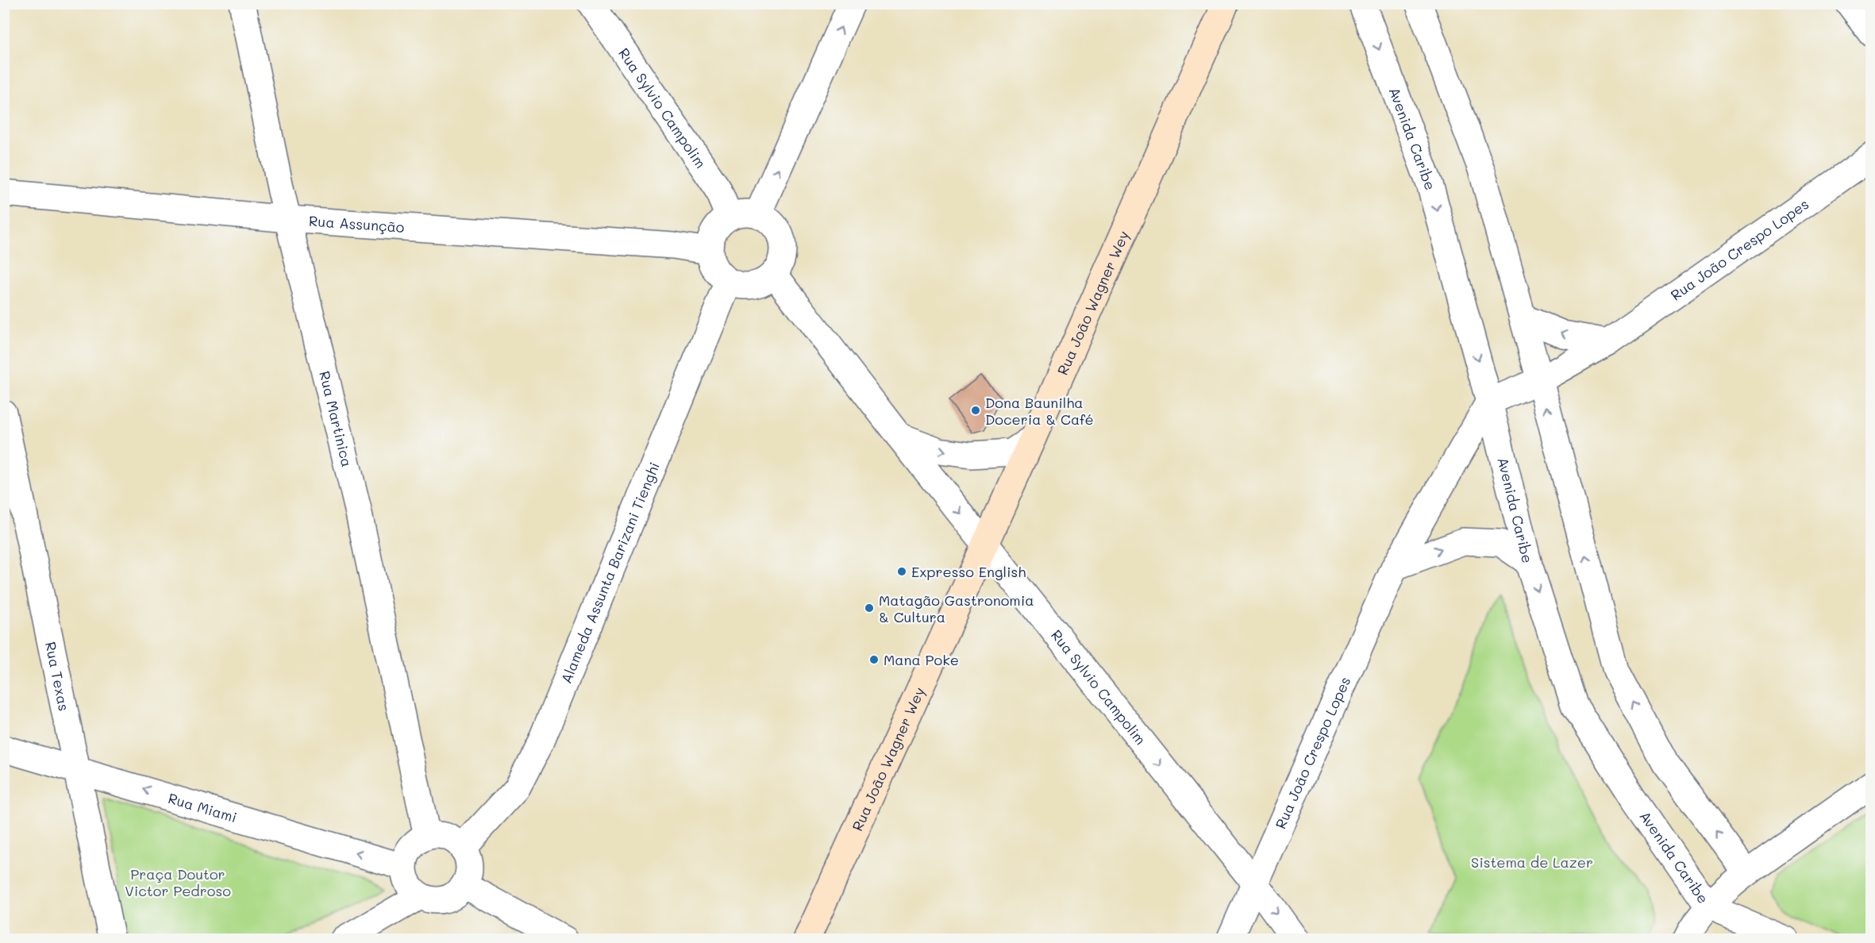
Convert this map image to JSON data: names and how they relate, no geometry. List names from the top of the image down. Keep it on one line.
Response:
{"streets":{"main road":["Rua João Wagner Wey"],"street":["Rua Sylvio Campolim","Avenida Caribe","Rua Assunção","Rua João Crespo Lopes","Rua Martinica","Alameda Assunta Barizani Tienghi","Rua Texas","Rua Miami"]},"crossings":[["Rua Sylvio Campolim","Rua Assunção"],["Rua Sylvio Campolim","Rua João Crespo Lopes"],["Rua Sylvio Campolim","Rua João Wagner Wey"],["Rua Sylvio Campolim","Alameda Assunta Barizani Tienghi"],["Avenida Caribe","Rua João Crespo Lopes"],["Rua Assunção","Rua Martinica"],["Rua Assunção","Alameda Assunta Barizani Tienghi"],["Rua Martinica","Alameda Assunta Barizani Tienghi"],["Rua Martinica","Rua Miami"],["Alameda Assunta Barizani Tienghi","Rua Miami"],["Rua Texas","Rua Miami"]],"one_way":["Rua Sylvio Campolim","Rua Miami"],"parks":["Sistema de Lazer","Praça Doutor Victor Pedroso"],"places":["Dona Baunilha Doceria & Café","Expresso English","Matagão Gastronomia & Cultura","Mana Poke"]}
